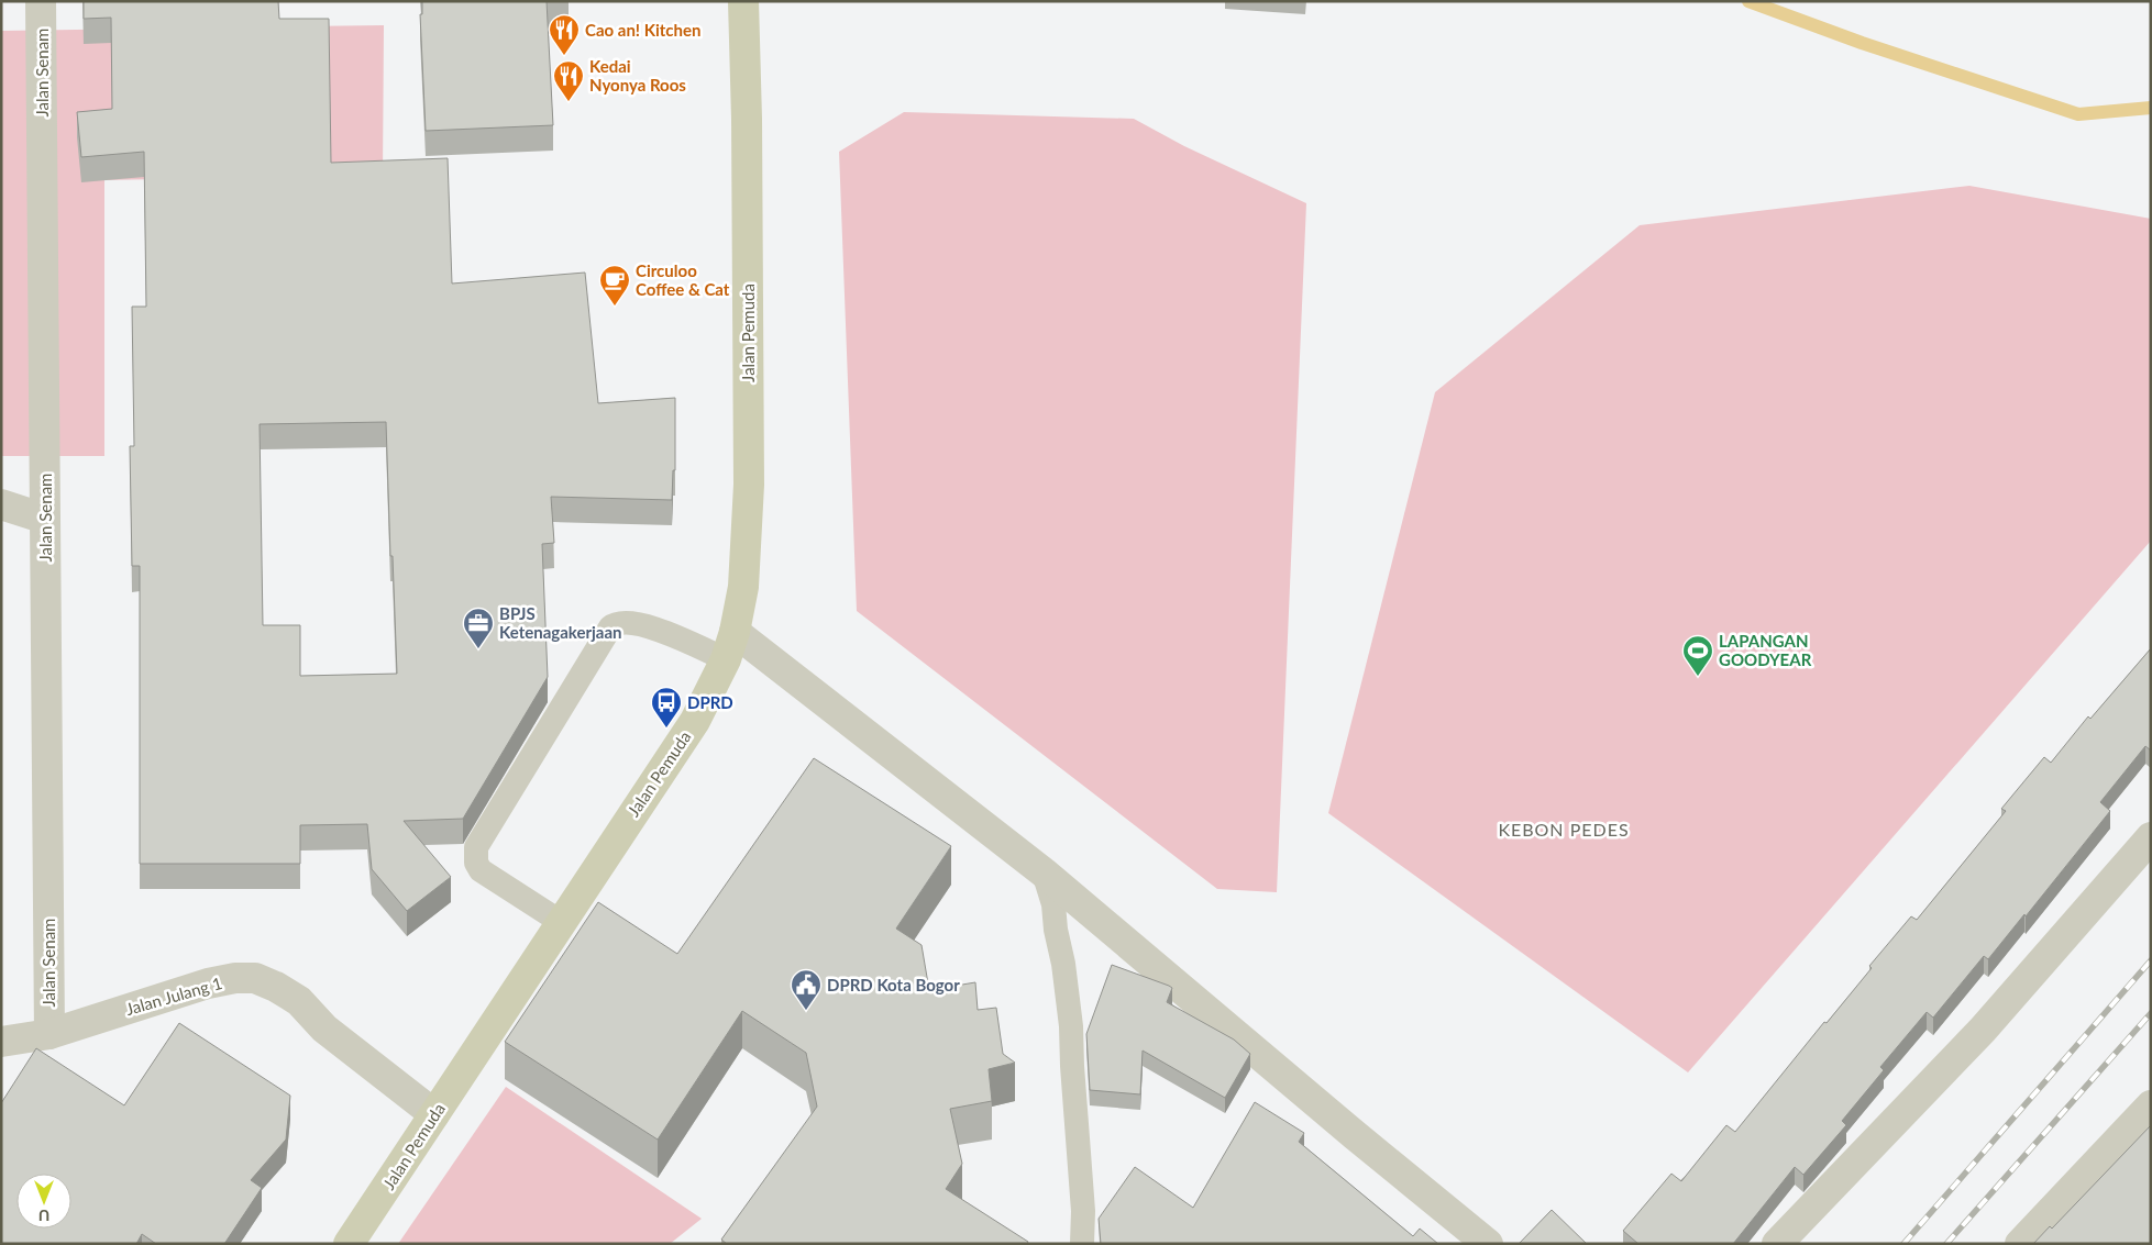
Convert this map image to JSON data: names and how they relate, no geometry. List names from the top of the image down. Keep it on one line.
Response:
{"streets":{"main road":["Jalan Pemuda"],"street":["Jalan Senam","Jalan Julang 1"]},"crossings":[["Jalan Senam","Jalan Julang 1"],["Jalan Pemuda","Jalan Julang 1"]],"districts":["KEBON PEDES"],"places":{"restaurant":["Cao an! Kitchen","Kedai Nyonya Roos"],"cafe":["Circuloo Coffee & Cat"],"office":["BPJS Ketenagakerjaan"],"sports":["LAPANGAN GOODYEAR"],"bus stop":["DPRD"],"public building":["DPRD Kota Bogor"]},"north":"bottom"}
